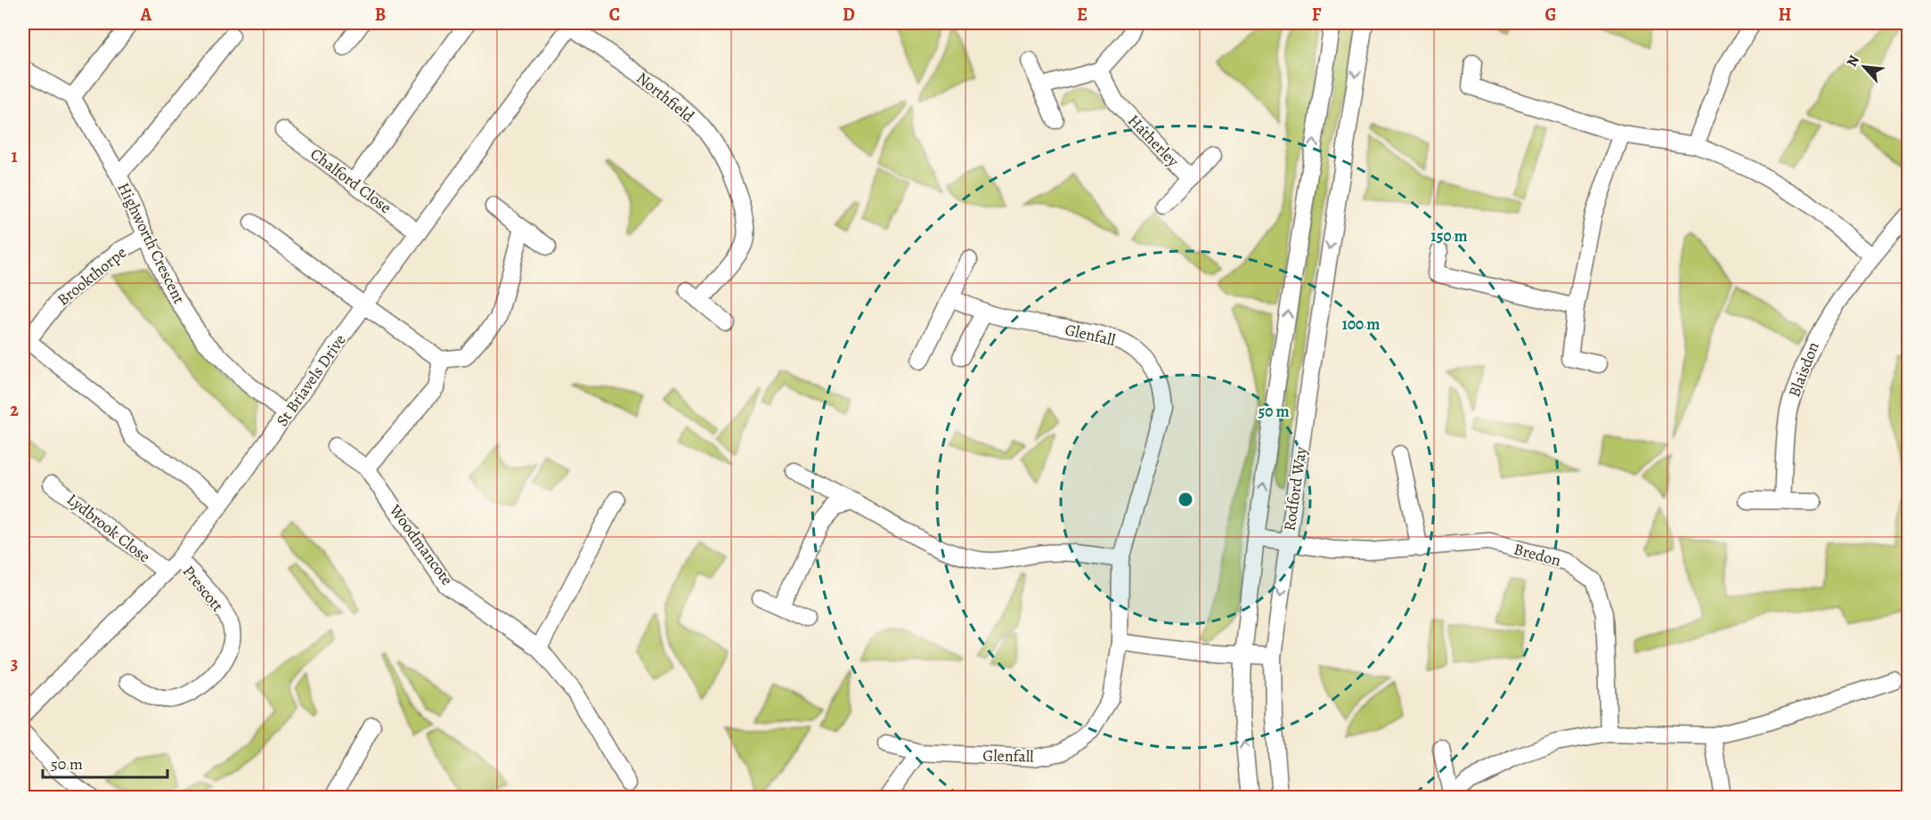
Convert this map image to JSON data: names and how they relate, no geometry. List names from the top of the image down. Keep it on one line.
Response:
{"streets":{"street":["Northfield","Hatherley","Chalford Close","Highworth Crescent","Brookthorpe","Glenfall","Blaisdon","St Briavels Drive","Rodford Way","Lydbrook Close","Woodmancote","Bredon","Prescott"]},"crossings":[["Northfield","St Briavels Drive"],["Chalford Close","St Briavels Drive"],["Highworth Crescent","Brookthorpe"],["Highworth Crescent","St Briavels Drive"],["St Briavels Drive","Lydbrook Close"],["St Briavels Drive","Prescott"],["Rodford Way","Bredon"]],"scale_bar":"50 m","north":"top left","grid":{"columns":["A","B","C","D","E","F","G","H"],"rows":["1","2","3"]},"rings":["150 m","100 m","50 m"]}
